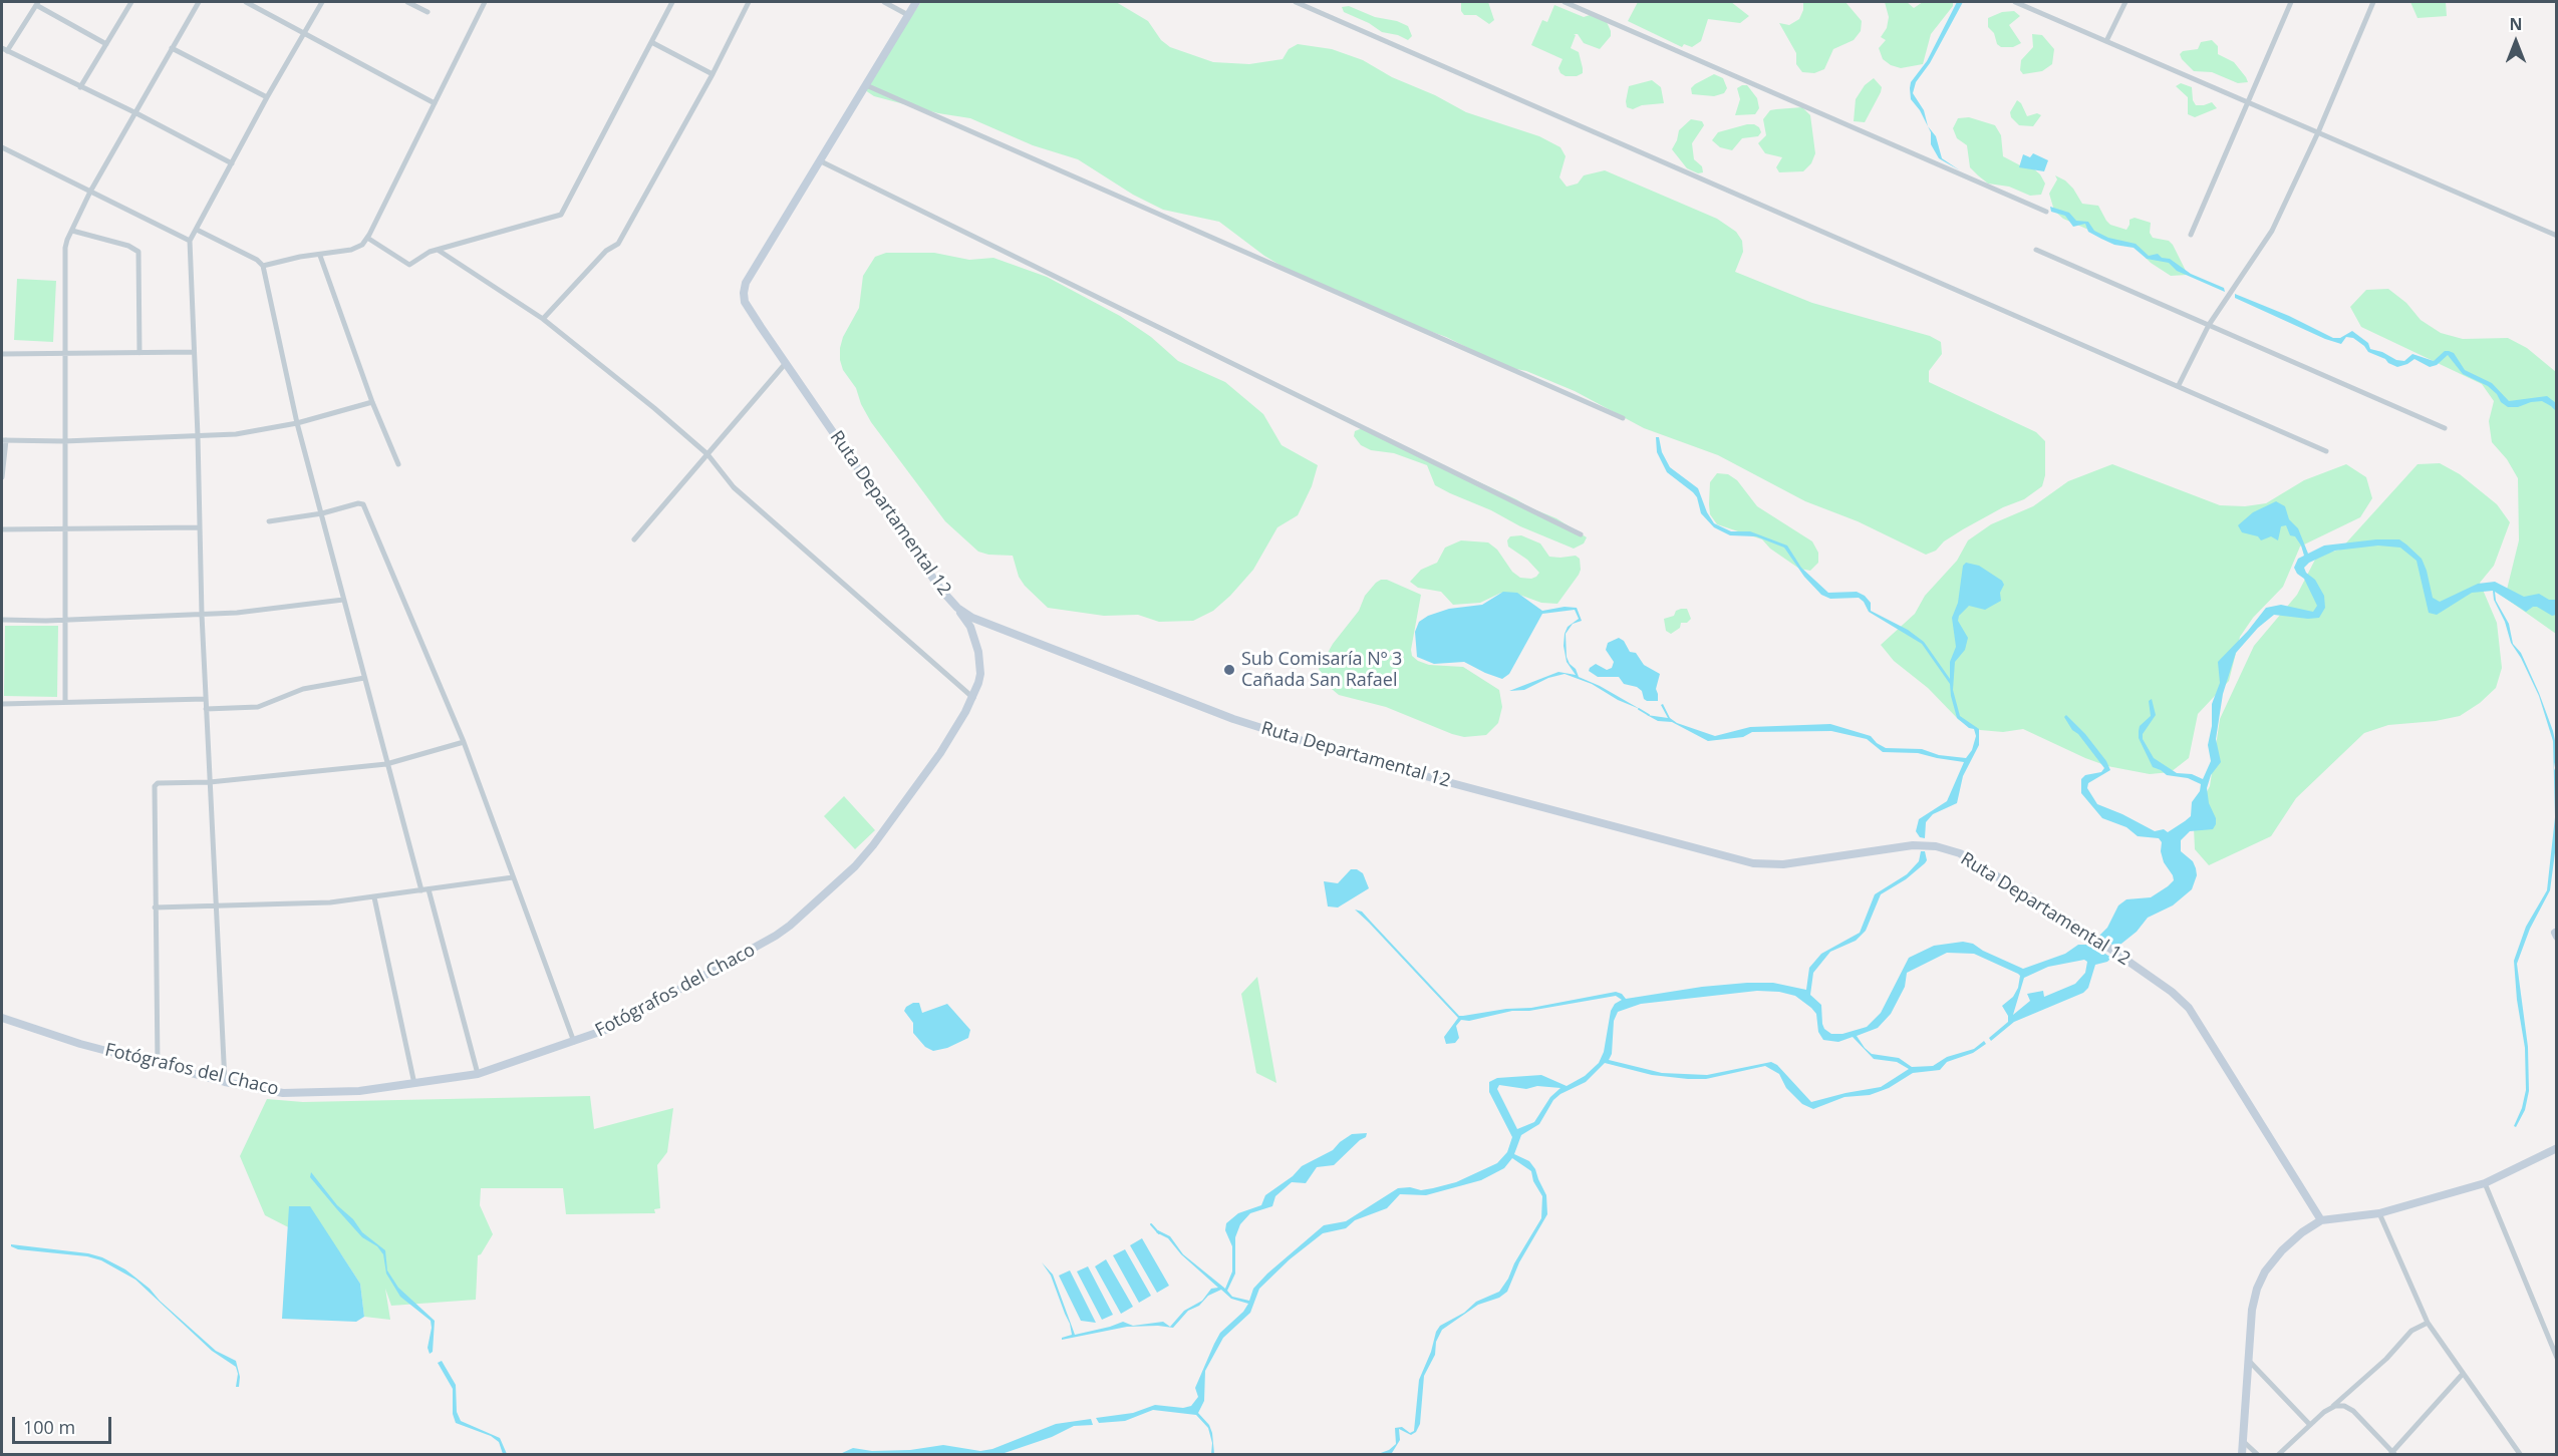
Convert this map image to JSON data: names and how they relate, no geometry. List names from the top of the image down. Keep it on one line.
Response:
{"streets":{"main road":["Ruta Departamental 12","Fotógrafos del Chaco"]},"crossings":[["Ruta Departamental 12","Fotógrafos del Chaco"]],"places":["Sub Comisaría Nº 3 Cañada San Rafael"],"scale_bar":"100 m","north":"top"}
